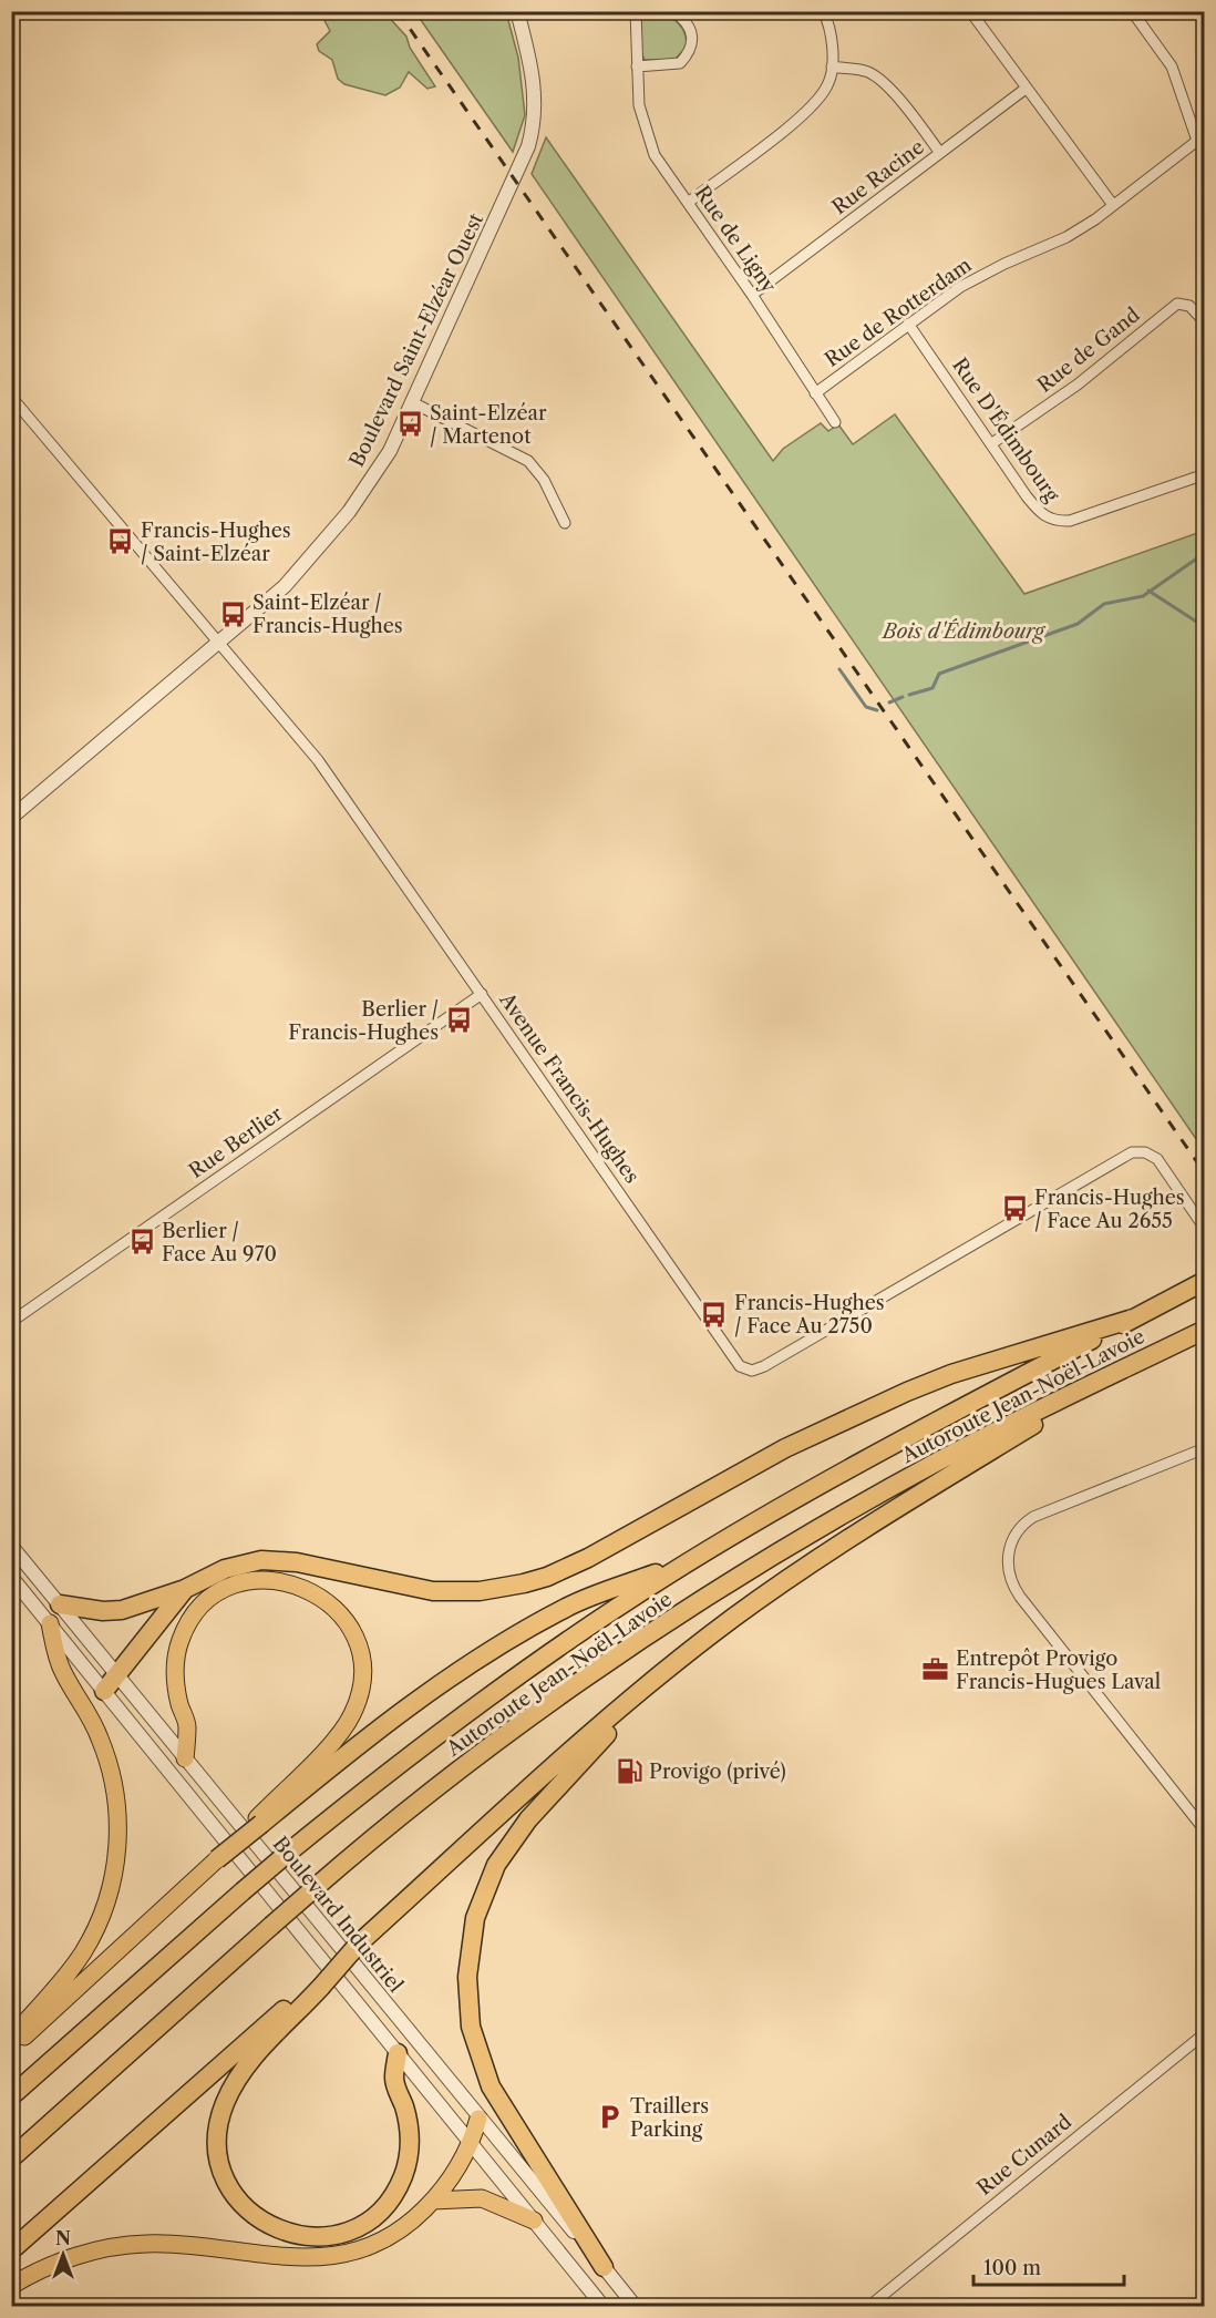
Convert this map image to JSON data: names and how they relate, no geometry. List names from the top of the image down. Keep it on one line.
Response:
{"streets":{"highway":["Autoroute Jean-Noël-Lavoie"],"street":["Rue Racine","Rue de Ligny","Rue de Rotterdam","Boulevard Saint-Elzéar Ouest","Rue de Gand","Rue D'Édimbourg","Avenue Francis-Hughes","Rue Berlier","Boulevard Industriel","Rue Cunard"]},"crossings":[["Rue Racine","Rue de Ligny"],["Rue de Ligny","Rue de Rotterdam"],["Rue de Rotterdam","Rue D'Édimbourg"],["Boulevard Saint-Elzéar Ouest","Avenue Francis-Hughes"],["Rue de Gand","Rue D'Édimbourg"],["Avenue Francis-Hughes","Rue Berlier"]],"parks":["Bois d'Édimbourg"],"places":{"bus stop":["Saint-Elzéar / Martenot","Francis-Hughes / Saint-Elzéar","Saint-Elzéar / Francis-Hughes","Berlier / Francis-Hughes","Francis-Hughes / Face Au 2655","Berlier / Face Au 970","Francis-Hughes / Face Au 2750"],"office":["Entrepôt Provigo Francis-Hugues Laval"],"fuel station":["Provigo (privé)"],"parking":["Traillers Parking"]},"scale_bar":"100 m","north":"top"}
